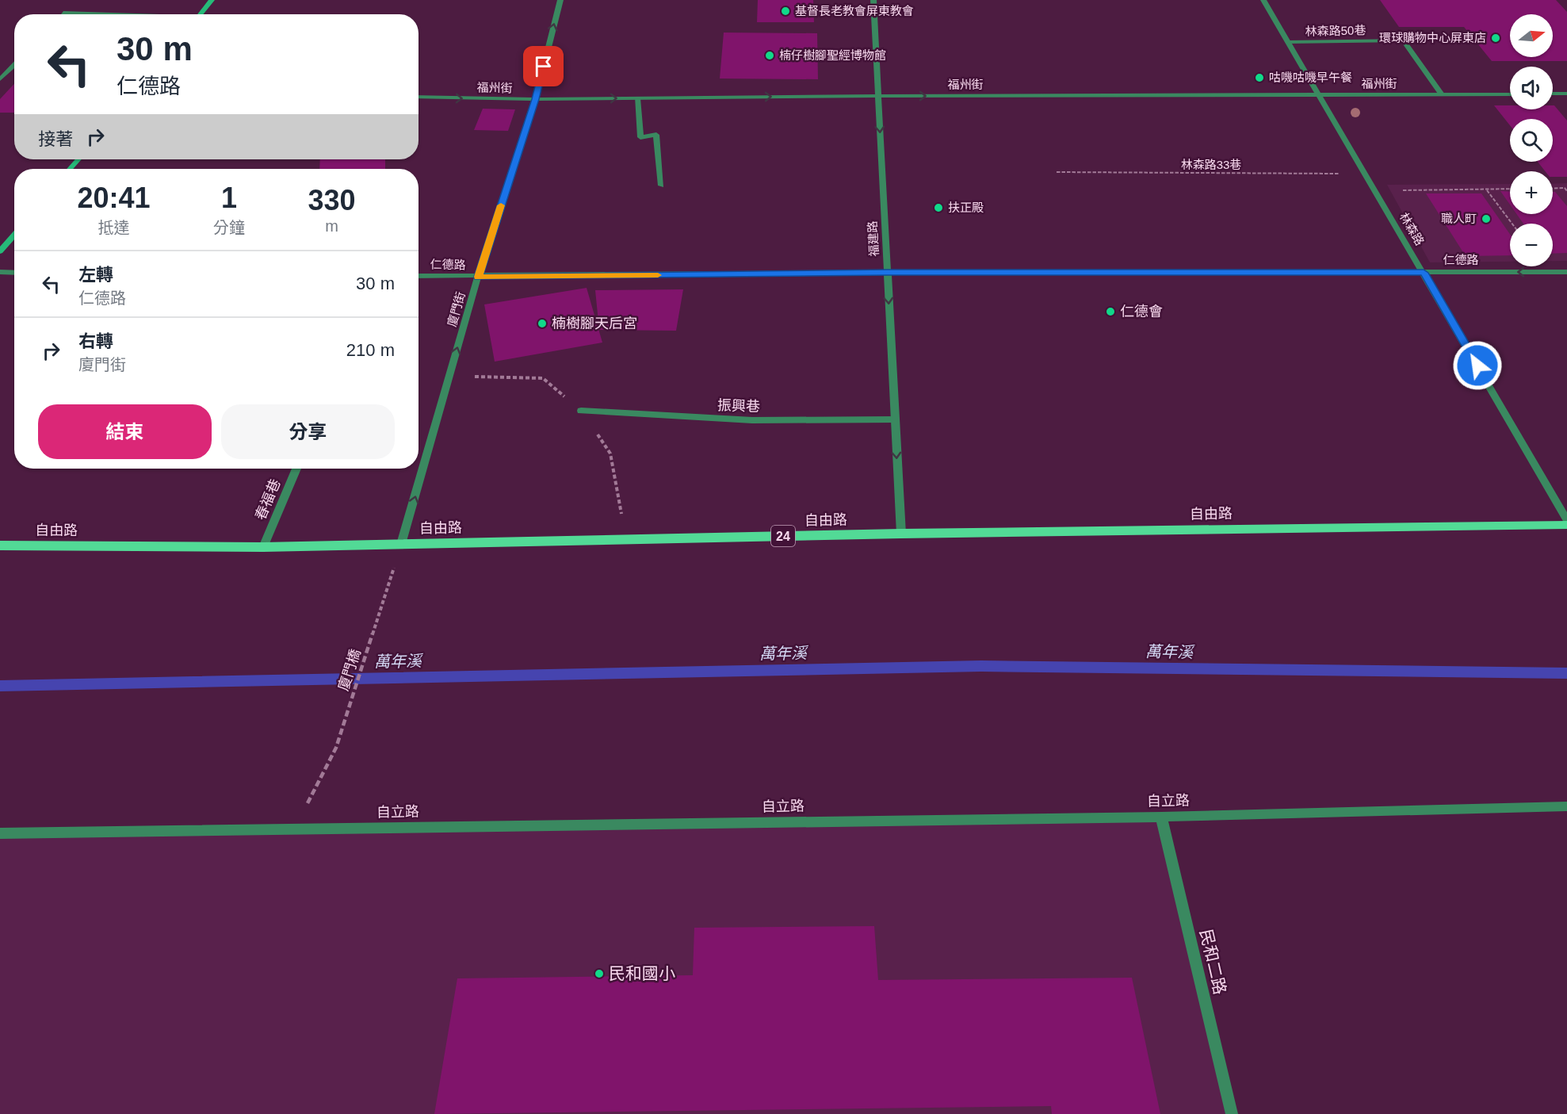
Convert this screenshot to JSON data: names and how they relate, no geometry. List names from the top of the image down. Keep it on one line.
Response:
{"streets":{"main road":["自由路","24"],"street":["林森路50巷","福州街","林森路","福建路","仁德路","廈門街","振興巷","春福巷","自立路","民和二路"],"path":["林森路33巷","廈門橋"]},"crossings":[["林森路50巷","福州街"],["林森路50巷","林森路"],["福州街","林森路"],["福州街","福建路"],["福州街","廈門街"],["林森路33巷","林森路"],["林森路","仁德路"],["福建路","仁德路"],["福建路","振興巷"],["福建路","自由路"],["仁德路","廈門街"],["廈門街","自由路"],["廈門街","廈門橋"],["春福巷","自由路"],["自由路","廈門橋"],["廈門橋","自立路"],["自立路","民和二路"]],"one_way":["福州街","福建路","廈門街"],"water":["萬年溪"],"places":["基督長老教會屏東教會","環球購物中心屏東店","楠仔樹腳聖經博物館","咕嘰咕嘰早午餐","扶正殿","職人町","仁德會","楠樹腳天后宮","民和國小"],"north":"right","page":{"map_buttons":["+","−"],"turn":["30 m","仁德路"],"then":"接著","eta":["20:41","抵達","1","分鐘","330","m"],"list":[{"name":"左轉","note":"仁德路","value":"30 m"},{"name":"右轉","note":"廈門街","value":"210 m"}],"buttons":["結束","分享"]}}
